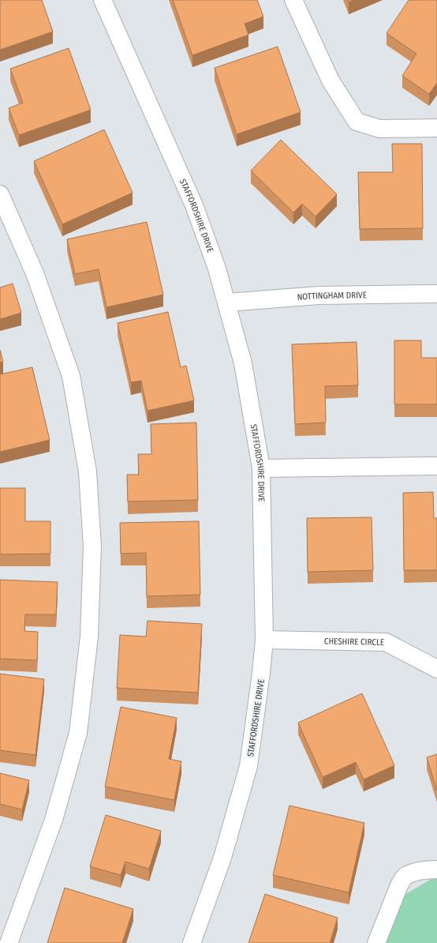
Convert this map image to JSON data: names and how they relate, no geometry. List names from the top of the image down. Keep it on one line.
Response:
{"streets":{"street":["STAFFORDSHIRE DRIVE","NOTTINGHAM DRIVE","CHESHIRE CIRCLE"]},"crossings":[["STAFFORDSHIRE DRIVE","NOTTINGHAM DRIVE"],["STAFFORDSHIRE DRIVE","CHESHIRE CIRCLE"]]}
